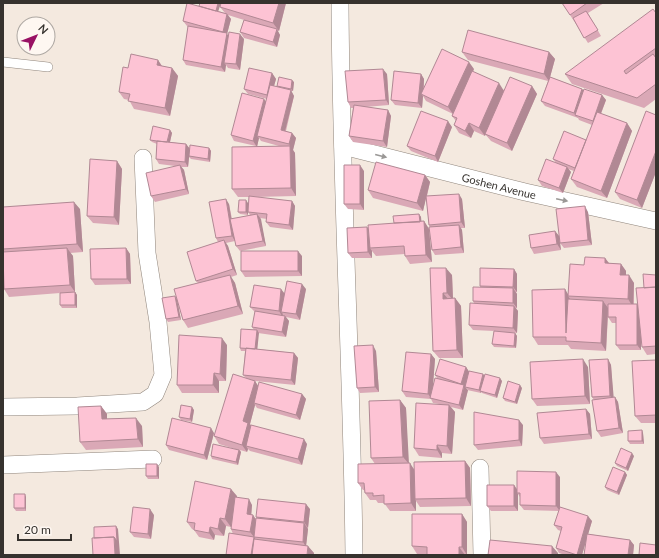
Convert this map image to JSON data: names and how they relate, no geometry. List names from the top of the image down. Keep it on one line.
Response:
{"streets":{"street":["Goshen Avenue"]},"one_way":["Goshen Avenue"],"scale_bar":"20 m","north":"top right"}
